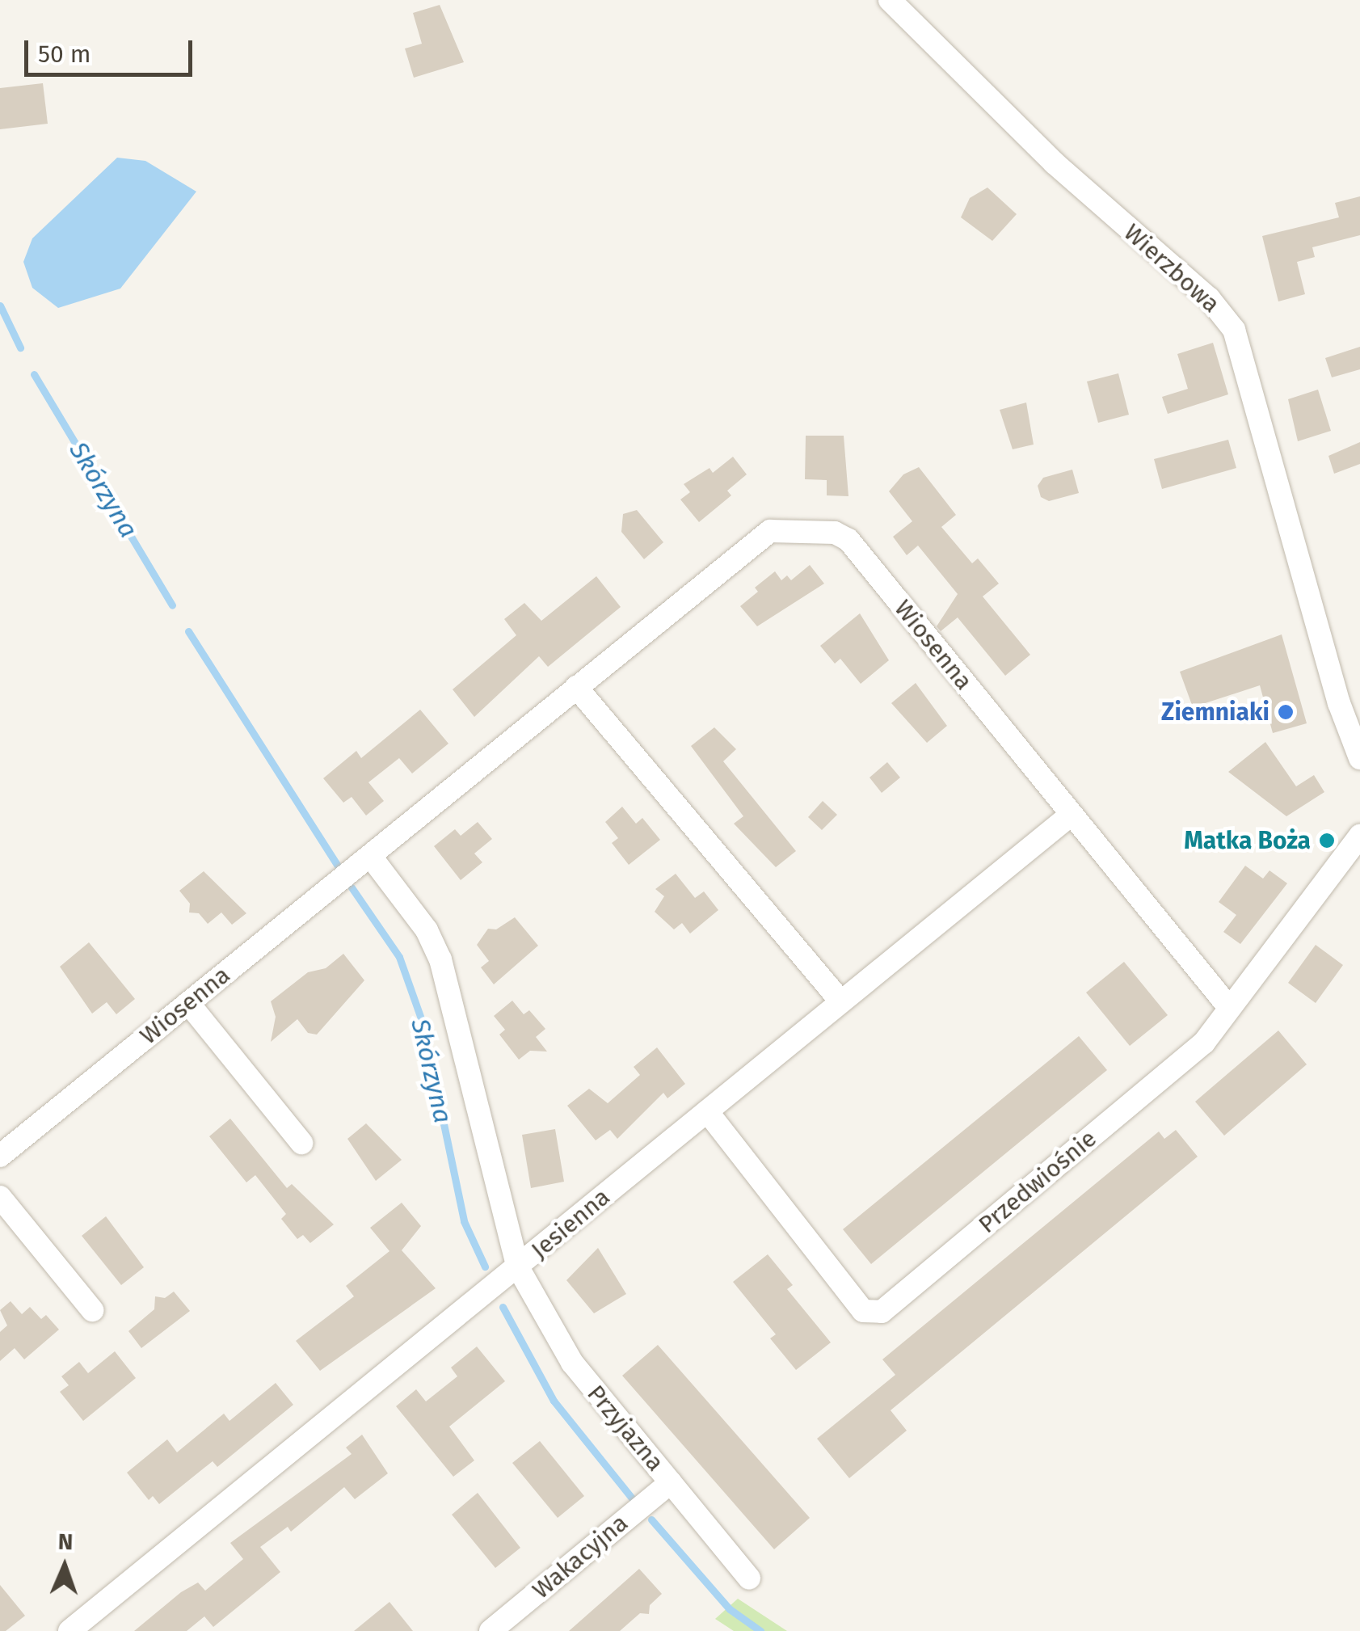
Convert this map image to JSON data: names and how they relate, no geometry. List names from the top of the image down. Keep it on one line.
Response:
{"streets":{"street":["Wierzbowa","Wiosenna","Przedwiośnie","Jesienna","Przyjazna","Wakacyjna"]},"crossings":[["Wiosenna","Przedwiośnie"],["Wiosenna","Jesienna"],["Przedwiośnie","Jesienna"],["Jesienna","Przyjazna"],["Przyjazna","Wakacyjna"]],"water":["Skórzyna"],"places":["Ziemniaki","Matka Boża"],"scale_bar":"50 m","north":"top"}
